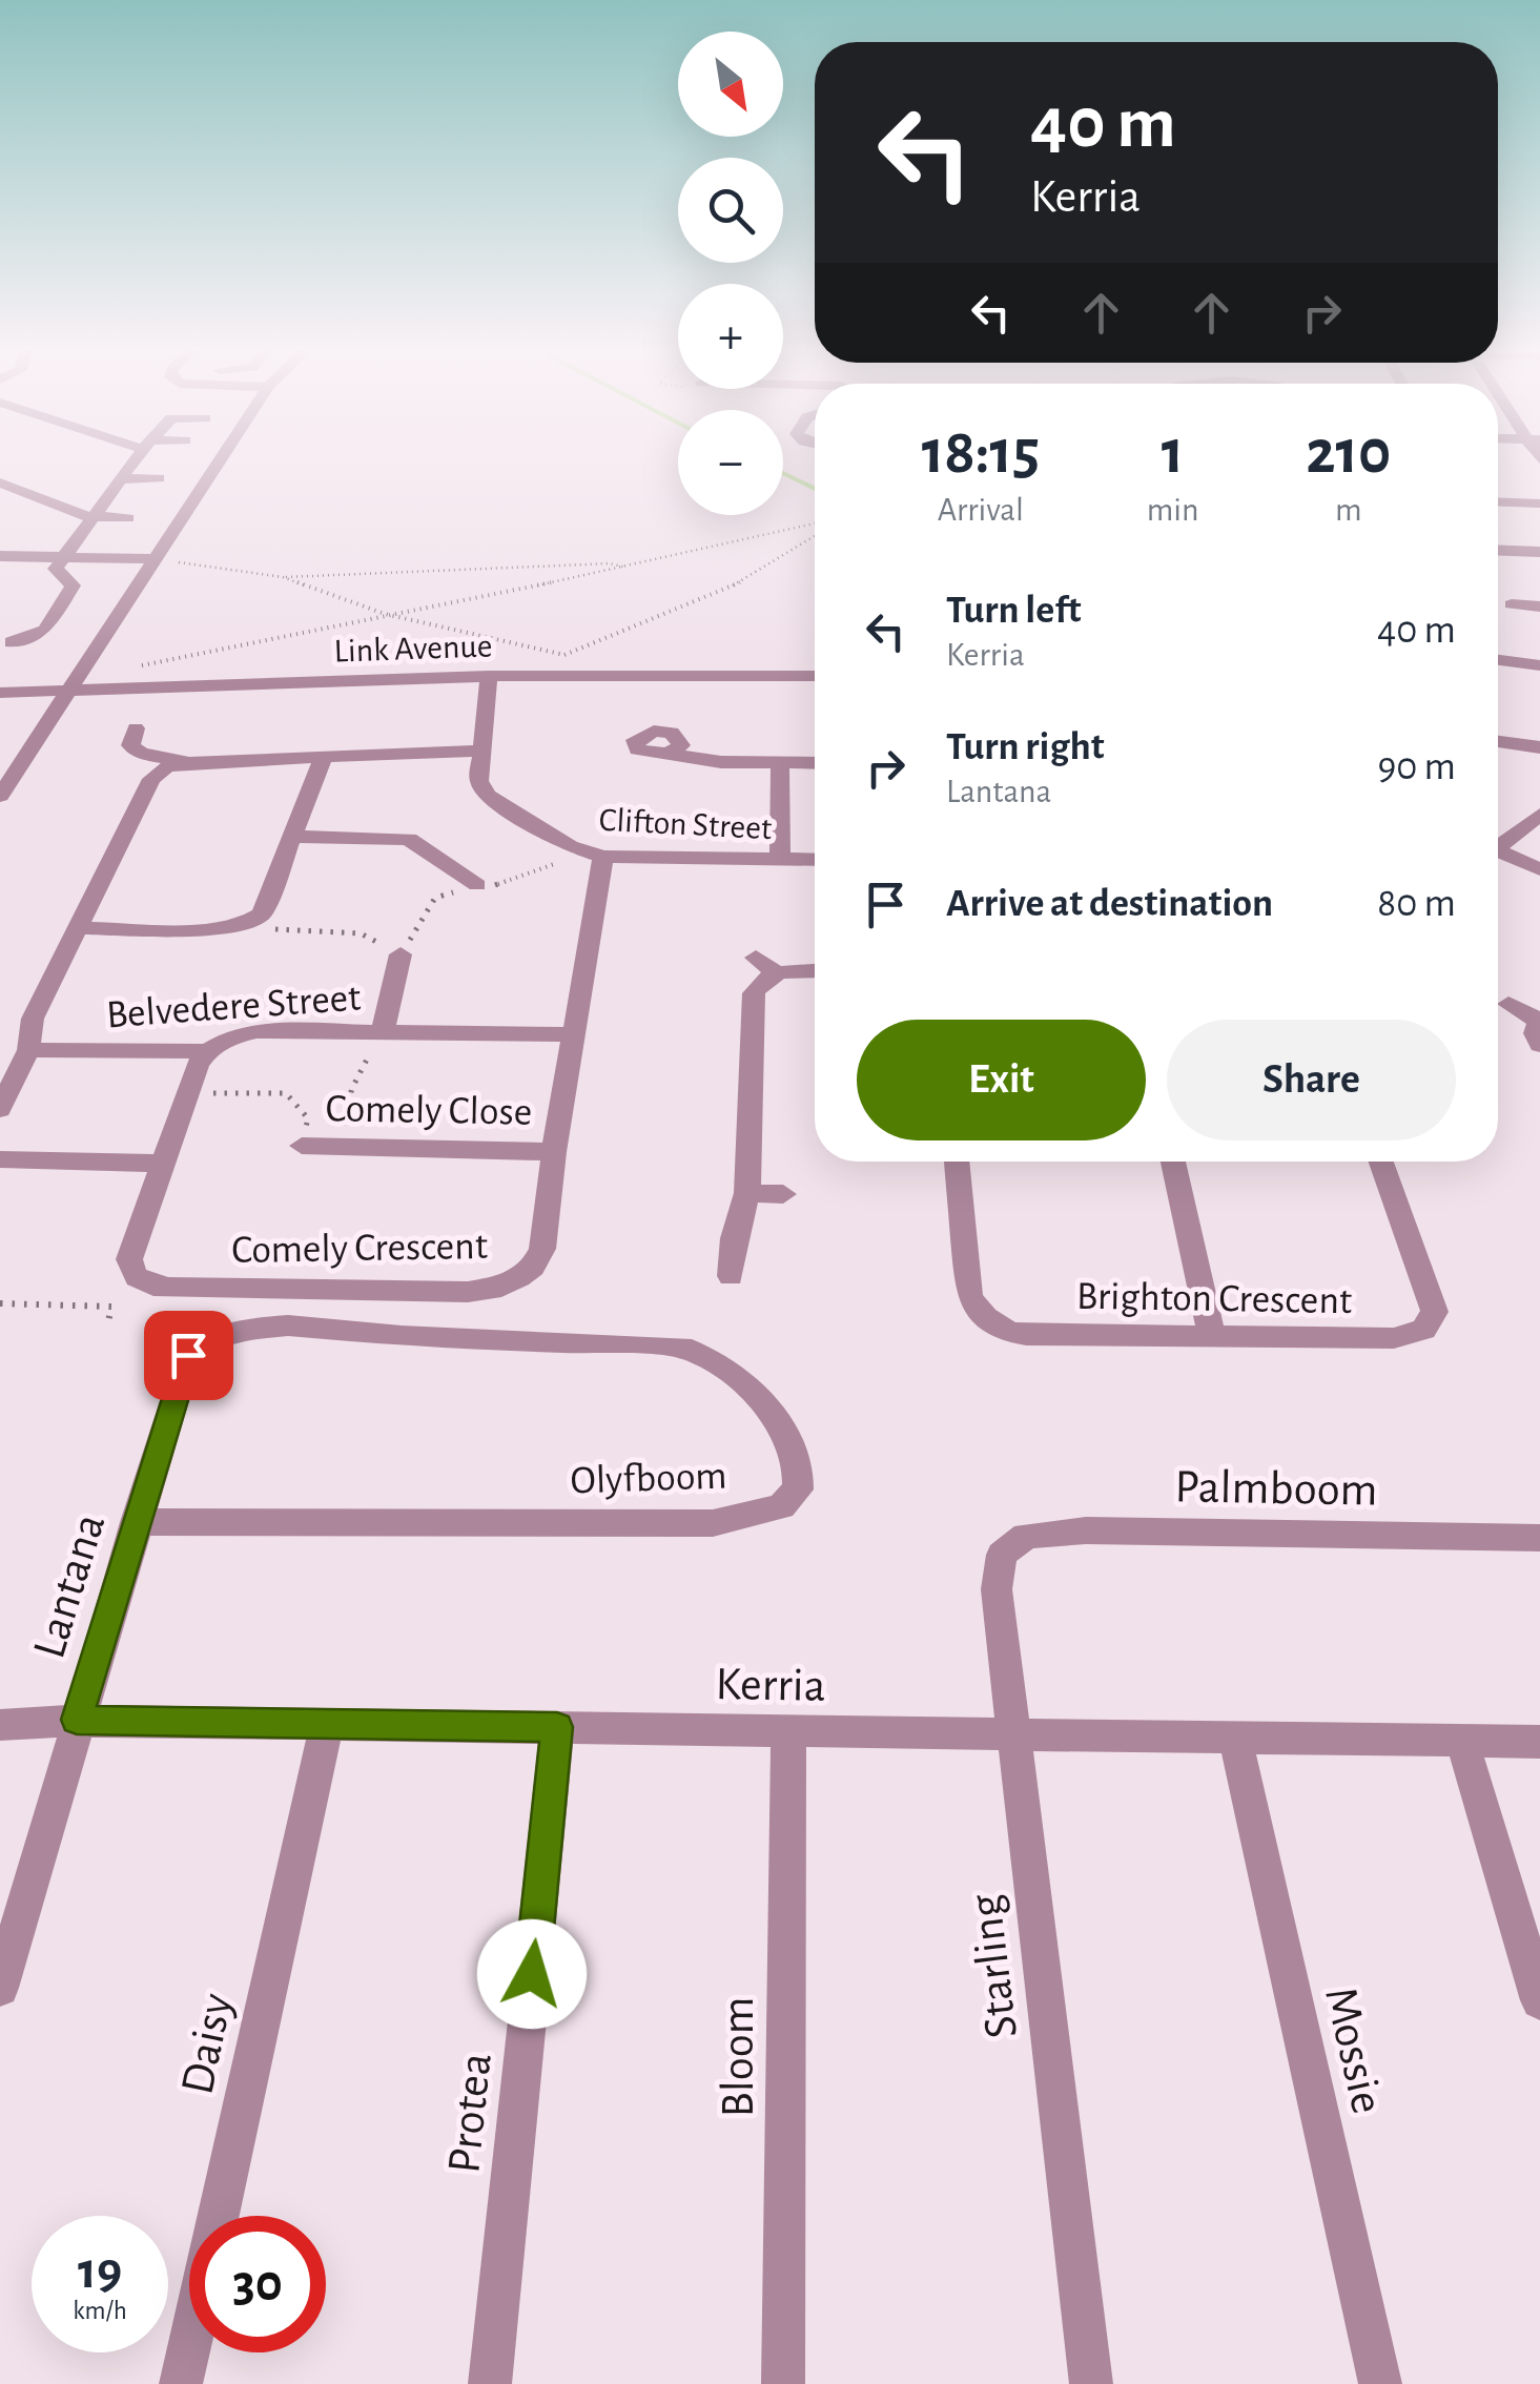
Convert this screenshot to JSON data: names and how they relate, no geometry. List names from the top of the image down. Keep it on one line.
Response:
{"streets":{"street":["Link Avenue","Clifton Street","Belvedere Street","Comely Close","Comely Crescent","Brighton Crescent","Olyfboom","Palmboom","Lantana","Kerria","Starling","Daisy","Mossie","Bloom","Protea"]},"crossings":[["Link Avenue","Clifton Street"],["Clifton Street","Comely Crescent"],["Belvedere Street","Comely Crescent"],["Comely Close","Comely Crescent"],["Olyfboom","Lantana"],["Palmboom","Starling"],["Lantana","Kerria"],["Kerria","Starling"],["Kerria","Daisy"],["Kerria","Mossie"],["Kerria","Bloom"],["Kerria","Protea"]],"north":"bottom right","page":{"map_buttons":["+","−"],"turn":["40 m","Kerria"],"eta":["18:15","Arrival","1","min","210","m"],"list":[{"name":"Turn left","note":"Kerria","value":"40 m"},{"name":"Turn right","note":"Lantana","value":"90 m"},{"name":"Arrive at destination","value":"80 m"}],"buttons":["Exit","Share"],"speed":"19 km/h","limit":"30"}}
